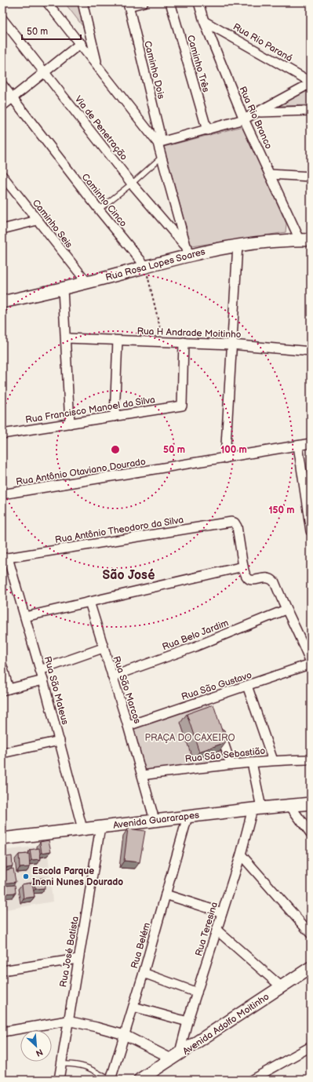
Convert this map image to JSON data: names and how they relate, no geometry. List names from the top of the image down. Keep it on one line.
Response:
{"streets":{"street":["Rua Rio Paraná","Caminho Três","Caminho Dois","Rua Rio Branco","Via de Penetração","Caminho Cinco","Caminho Seis","Rua Rosa Lopes Soares","Rua H Andrade Moitinho","Rua Francisco Manoel da Silva","Rua Antônio Otaviano Dourado","Rua Antônio Theodoro da Silva","Rua Belo Jardim","Rua São Gustavo","Rua São Marcos","Rua São Mateus","Rua São Sebastião","Avenida Guararapes","Rua Teresina","Rua Belém","Rua José Batista","Avenida Adolfo Moitinho"]},"crossings":[["Rua Rio Paraná","Rua Rio Branco"],["Rua Rio Branco","Rua Rosa Lopes Soares"],["Via de Penetração","Rua Rosa Lopes Soares"],["Caminho Cinco","Rua Rosa Lopes Soares"],["Caminho Seis","Rua Rosa Lopes Soares"],["Rua H Andrade Moitinho","Rua Francisco Manoel da Silva"],["Rua Antônio Theodoro da Silva","Rua São Mateus"],["Rua Belo Jardim","Rua São Marcos"],["Rua São Gustavo","Rua São Marcos"],["Rua São Marcos","Rua São Sebastião"],["Rua São Marcos","Avenida Guararapes"],["Rua São Mateus","Avenida Guararapes"],["Avenida Guararapes","Rua Teresina"],["Avenida Guararapes","Rua Belém"],["Avenida Guararapes","Rua José Batista"],["Rua Teresina","Avenida Adolfo Moitinho"]],"districts":["São José"],"parks":["PRAÇA DO CAXEIRO"],"places":["Escola Parque Ineni Nunes Dourado"],"scale_bar":"50 m","north":"bottom right","rings":["50 m","100 m","150 m"]}
